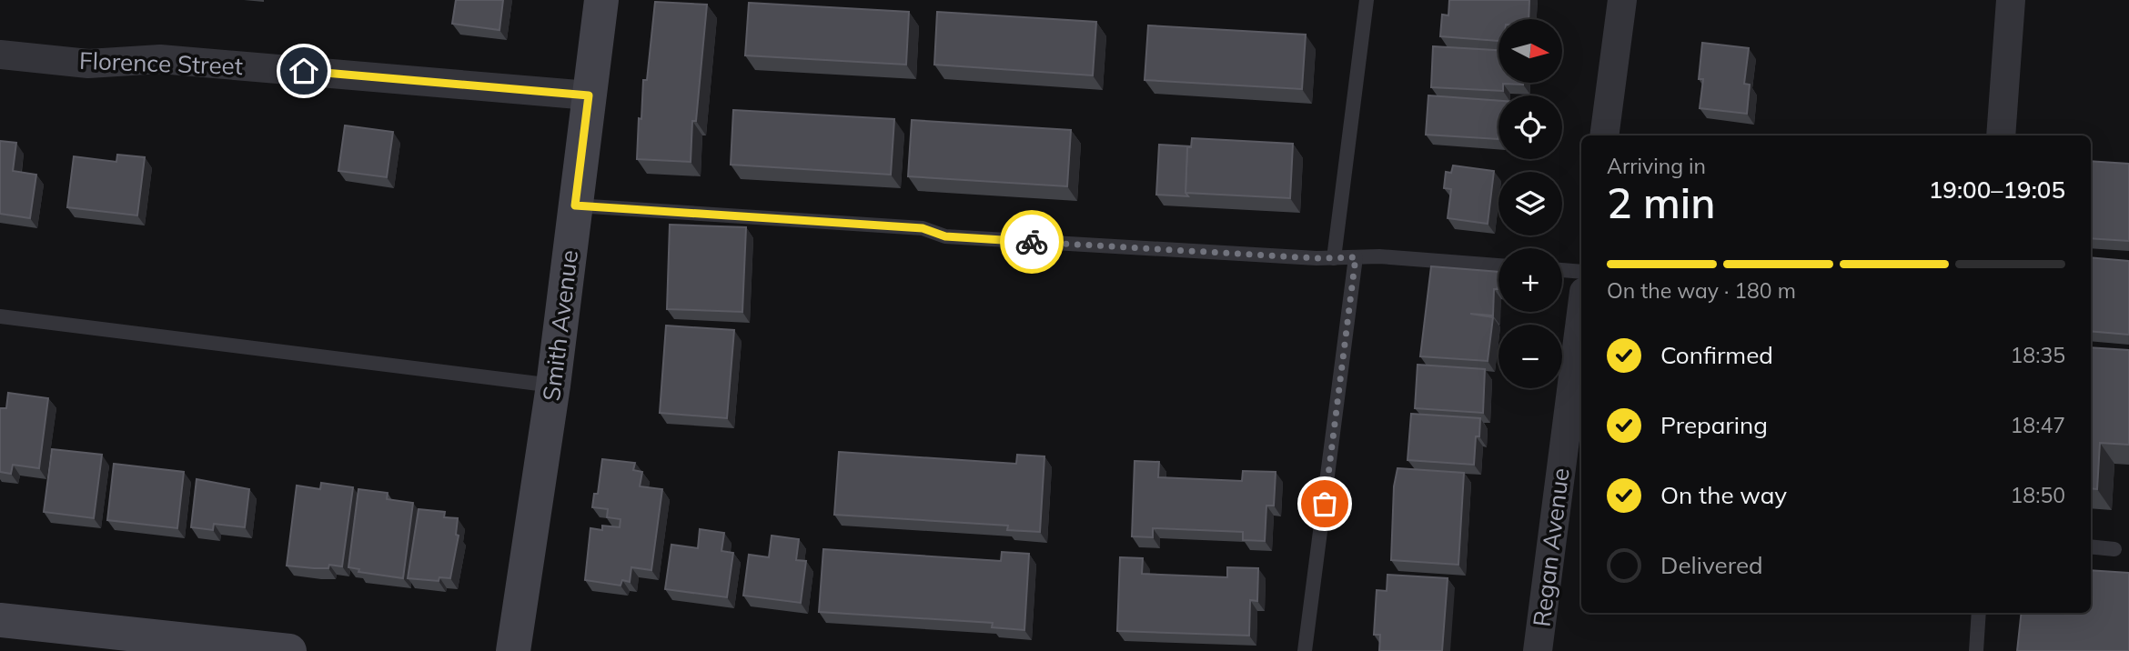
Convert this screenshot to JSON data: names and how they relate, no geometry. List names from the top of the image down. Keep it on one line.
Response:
{"streets":{"street":["Florence Street","Smith Avenue","Regan Avenue"]},"crossings":[["Florence Street","Smith Avenue"]],"north":"right","page":{"map_buttons":["+","−"],"heading":["2 min","Arriving in","19:00–19:05"],"bar":"On the way · 180 m","list":[["Confirmed","18:35"],["Preparing","18:47"],["On the way","18:50"],"Delivered"]}}
